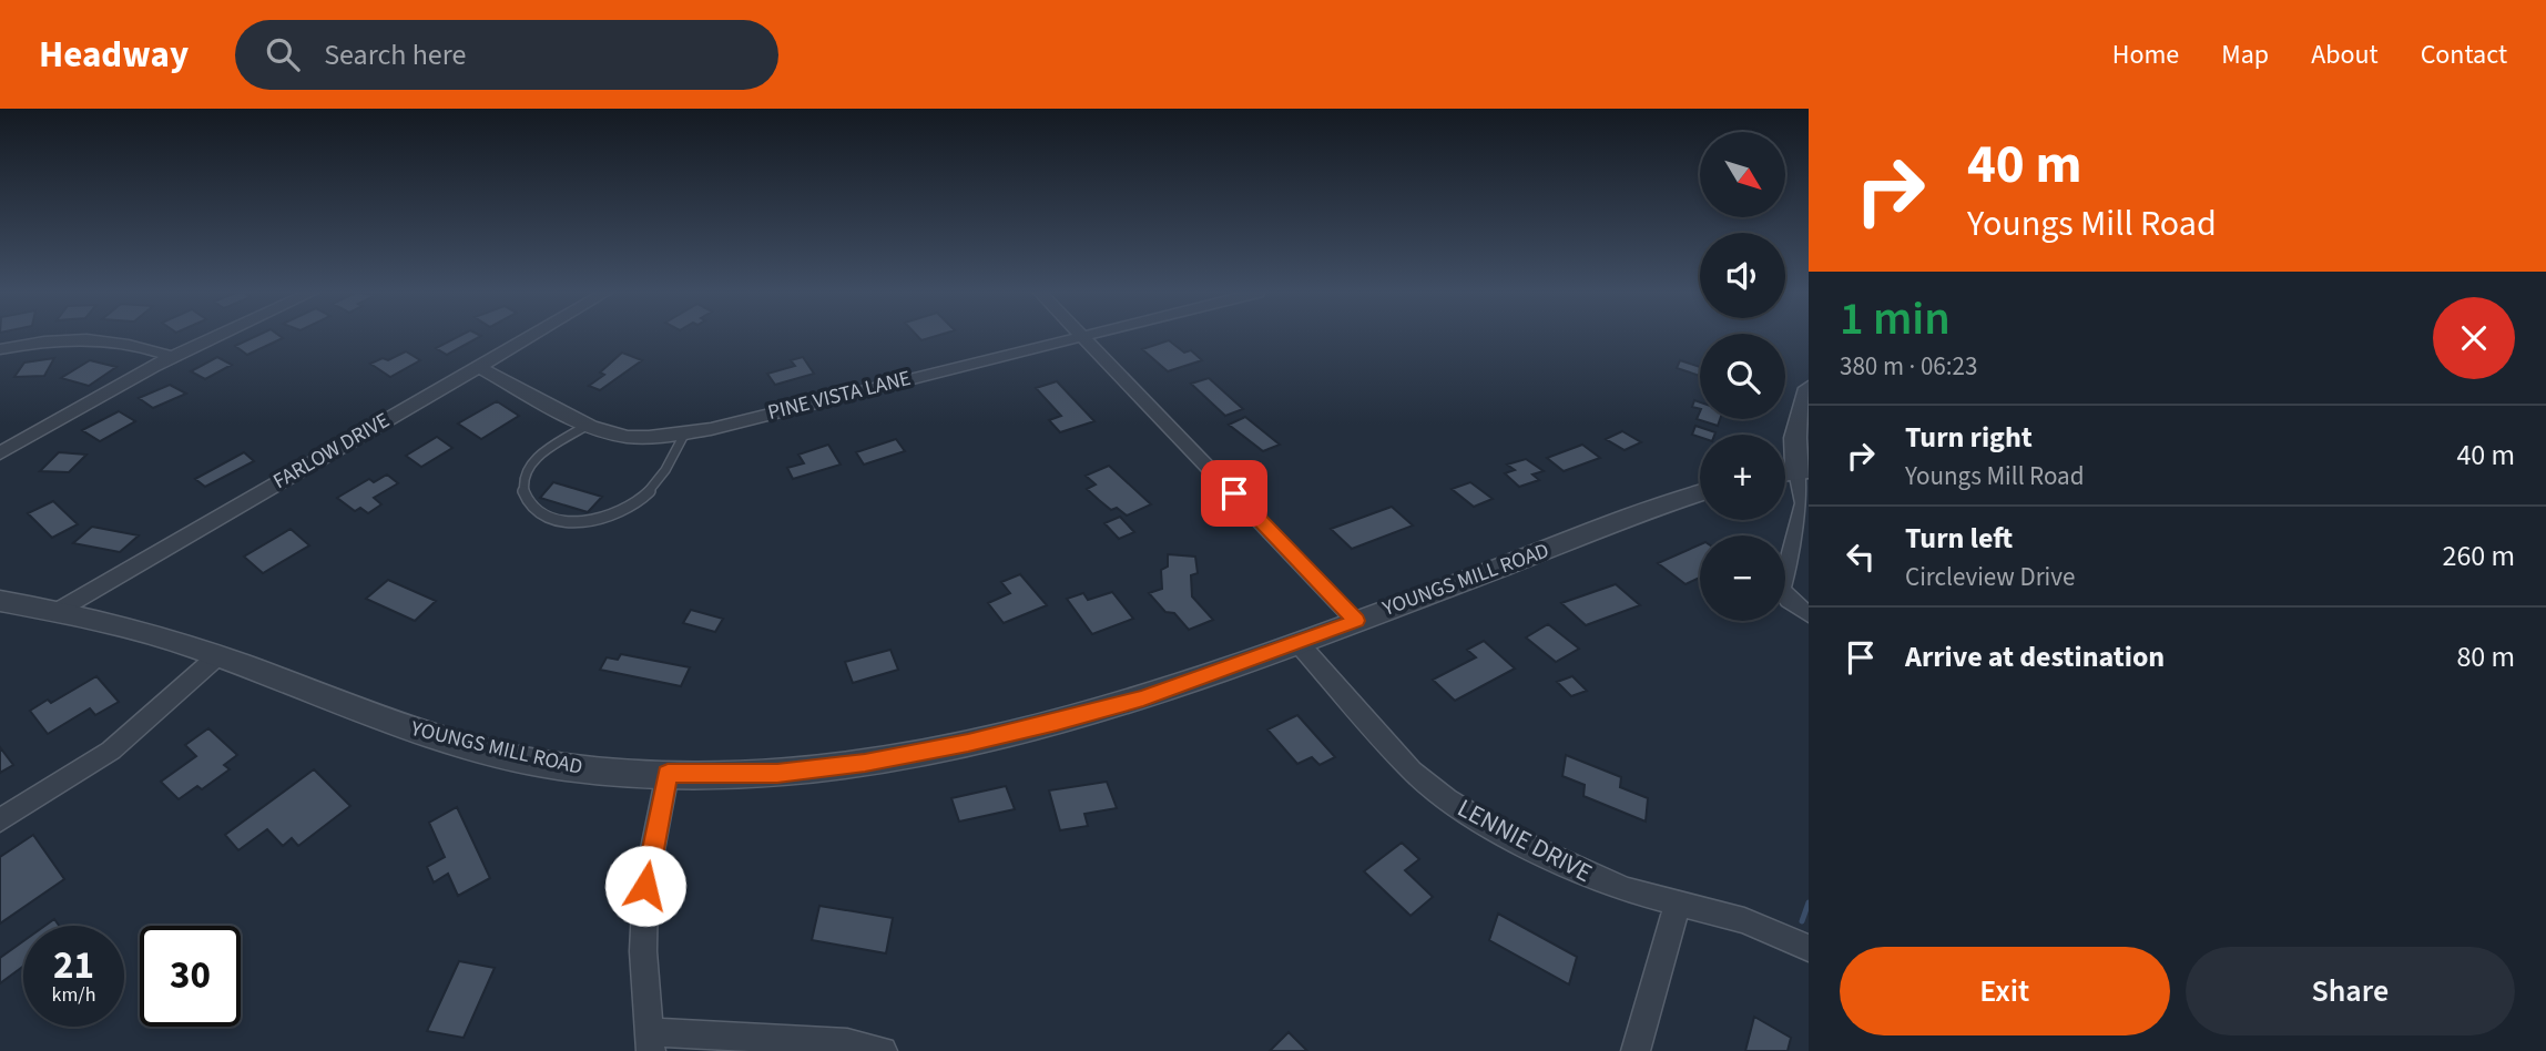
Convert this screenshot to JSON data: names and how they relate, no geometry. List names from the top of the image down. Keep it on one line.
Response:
{"streets":{"street":["PINE VISTA LANE","FARLOW DRIVE","YOUNGS MILL ROAD","LENNIE DRIVE"]},"crossings":[["PINE VISTA LANE","FARLOW DRIVE"],["FARLOW DRIVE","YOUNGS MILL ROAD"],["YOUNGS MILL ROAD","LENNIE DRIVE"]],"north":"bottom right","page":{"header":"Headway","search":"Search here","nav":["Home","Map","About","Contact"],"turn":["40 m","Youngs Mill Road"],"map_buttons":["+","−"],"heading":["1 min","380 m · 06:23"],"list":[{"name":"Turn right","note":"Youngs Mill Road","value":"40 m"},{"name":"Turn left","note":"Circleview Drive","value":"260 m"},{"name":"Arrive at destination","value":"80 m"}],"speed":"21 km/h","limit":"30","buttons":["Exit","Share"]}}
